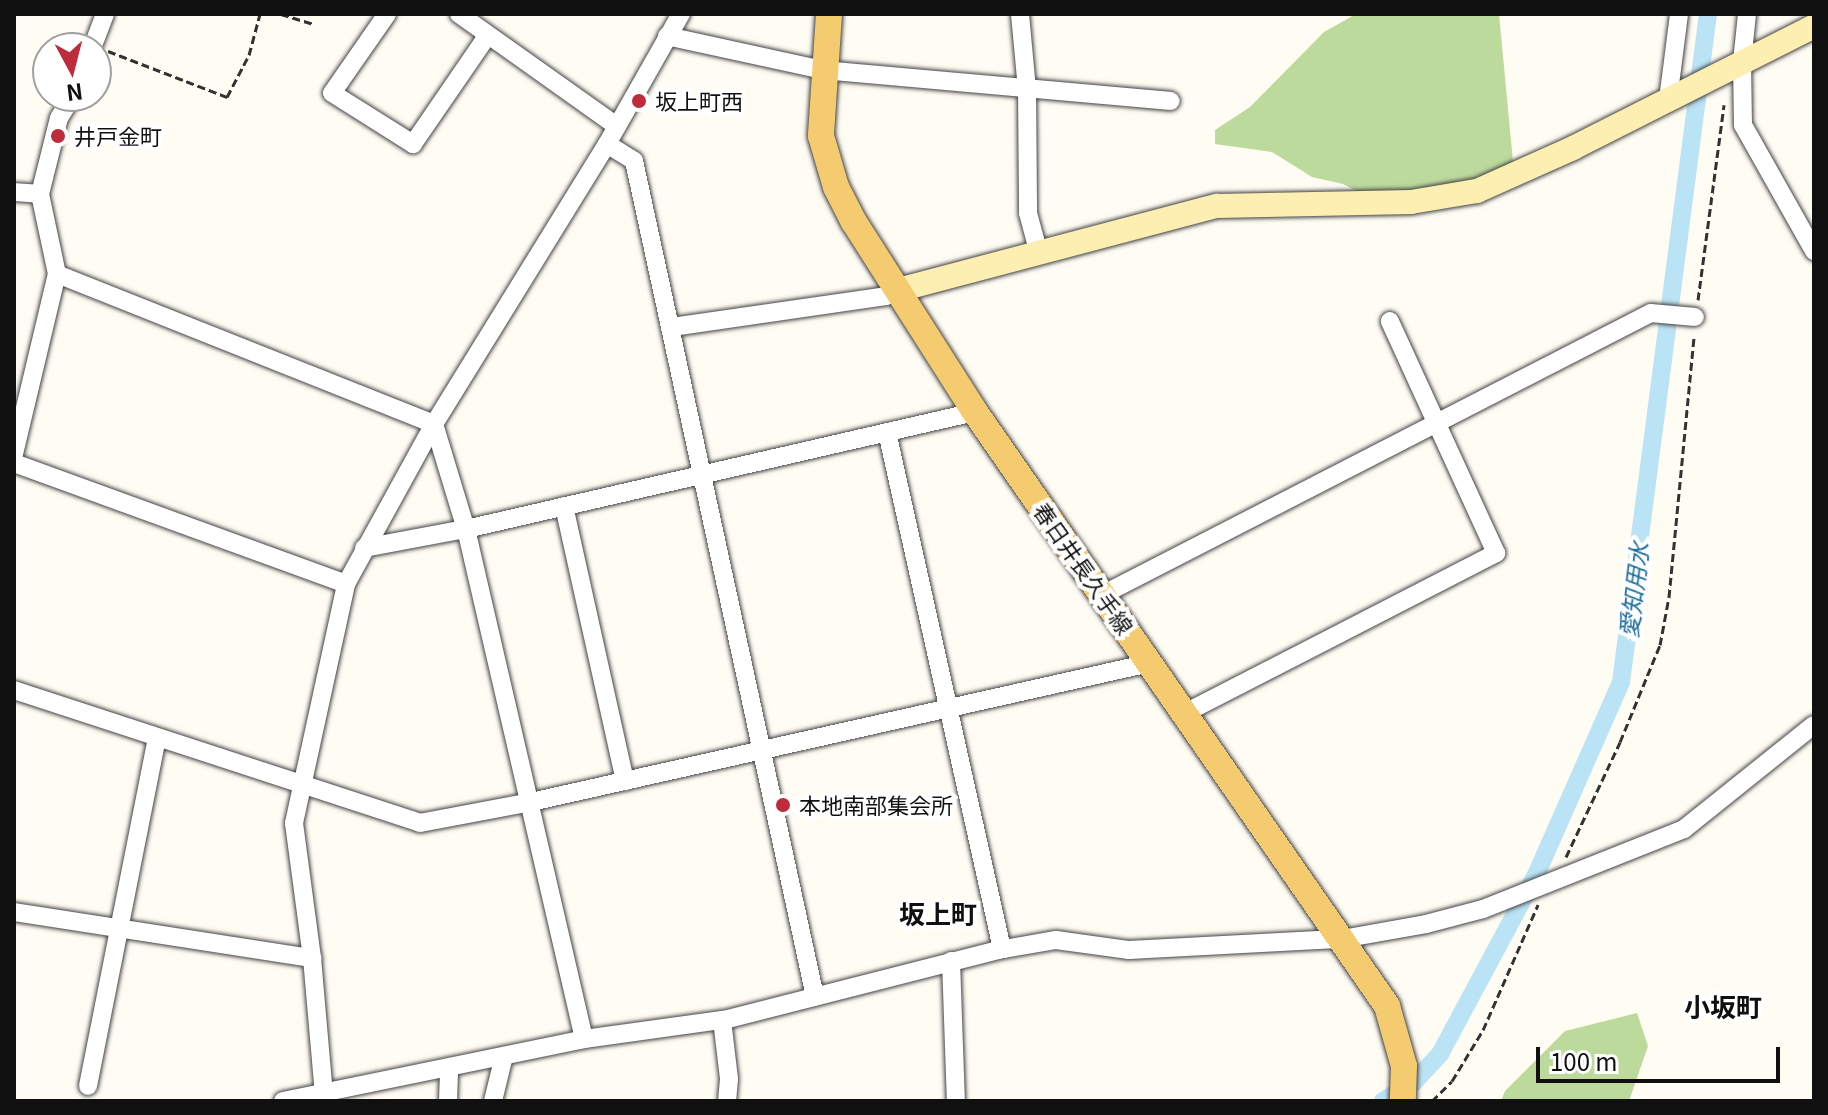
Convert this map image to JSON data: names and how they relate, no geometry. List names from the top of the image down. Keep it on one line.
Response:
{"streets":{"main road":["春日井長久手線"]},"districts":["坂上町","小坂町"],"water":["愛知用水"],"places":["坂上町西","井戸金町","本地南部集会所"],"scale_bar":"100 m","north":"bottom"}
